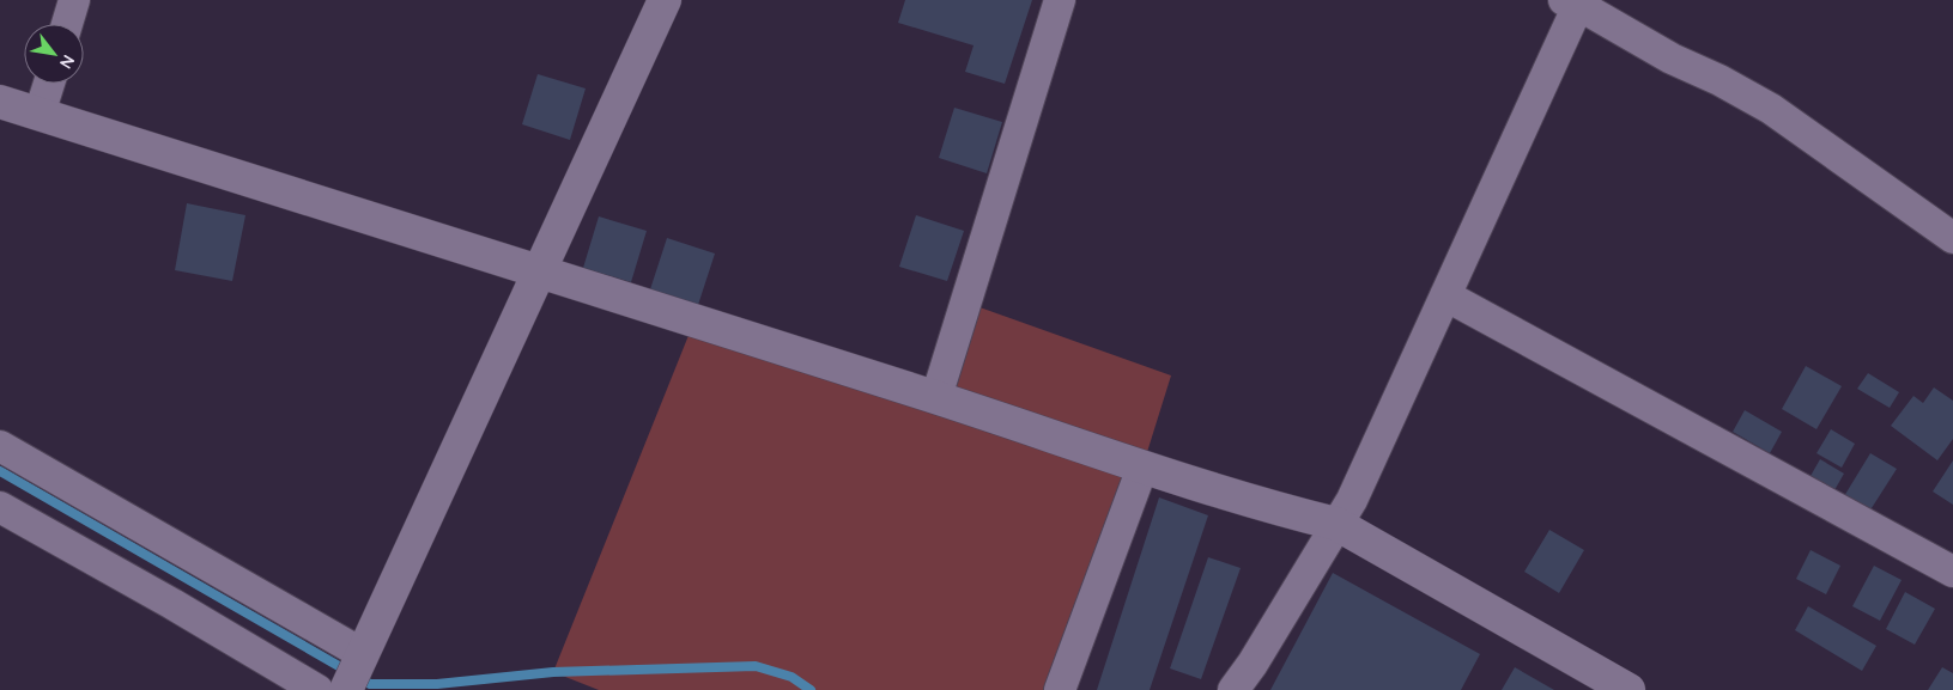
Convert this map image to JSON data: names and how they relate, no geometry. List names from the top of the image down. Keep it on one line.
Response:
{"north":"bottom right"}
